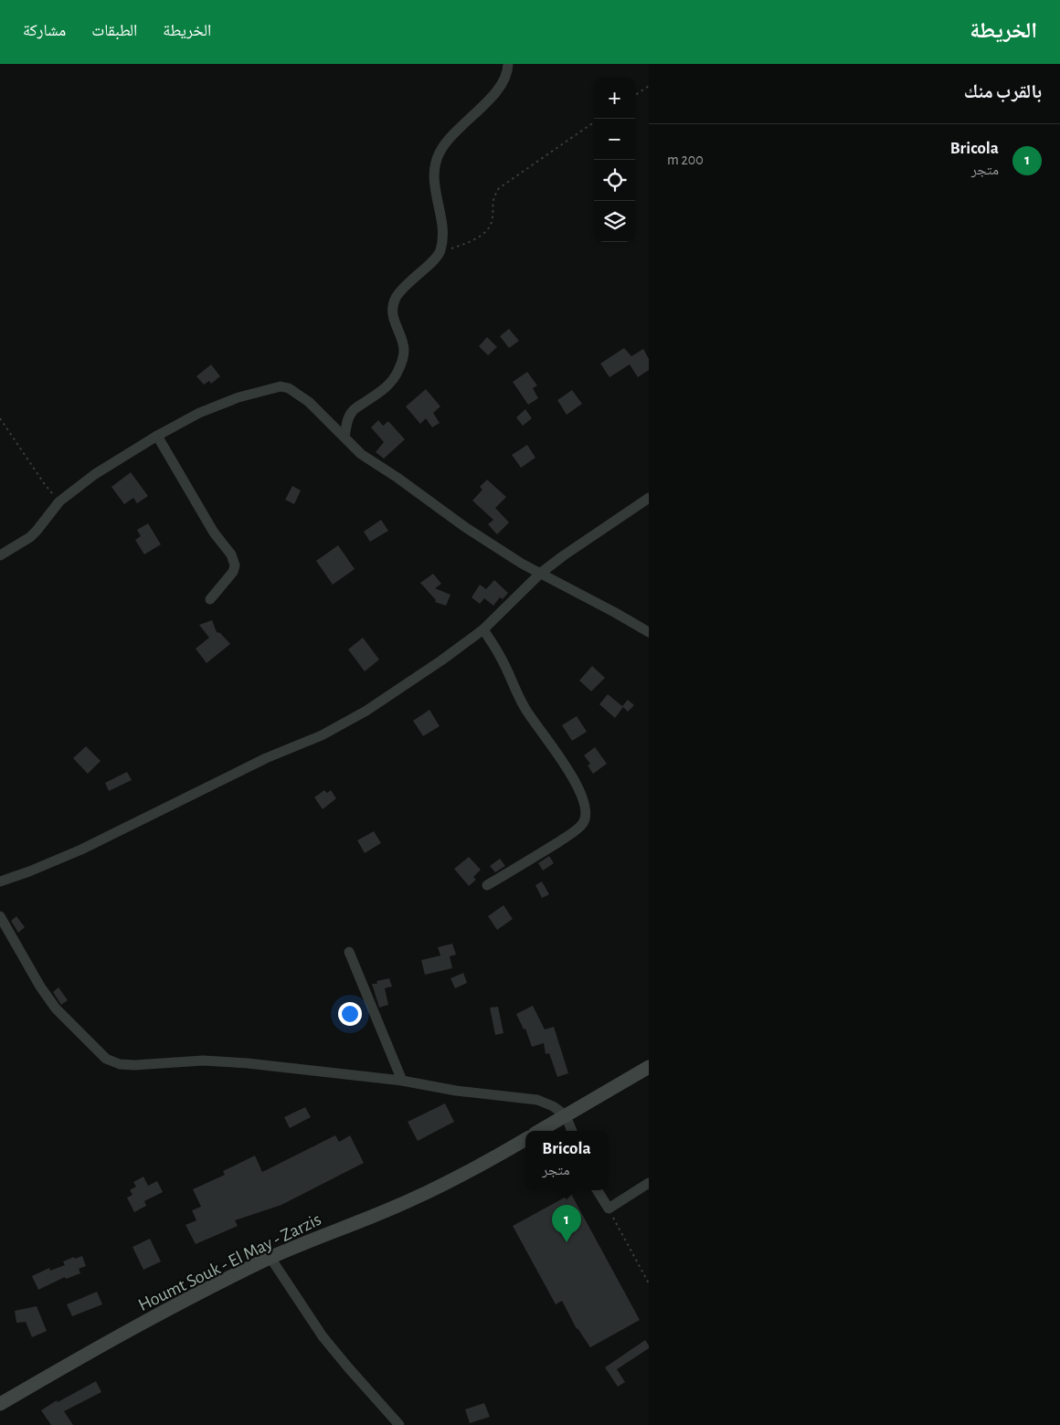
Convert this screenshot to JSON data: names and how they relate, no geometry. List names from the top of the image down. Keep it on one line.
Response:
{"streets":{"main road":["Houmt Souk - El May - Zarzis"]},"page":{"header":"الخريطة","nav":["الخريطة","الطبقات","مشاركة"],"heading":"بالقرب منك","map_buttons":["+","−"],"list":[{"mark":"1","name":"Bricola","note":"متجر","value":"200 m"}],"popup":["Bricola","متجر"],"pins":"1"}}
